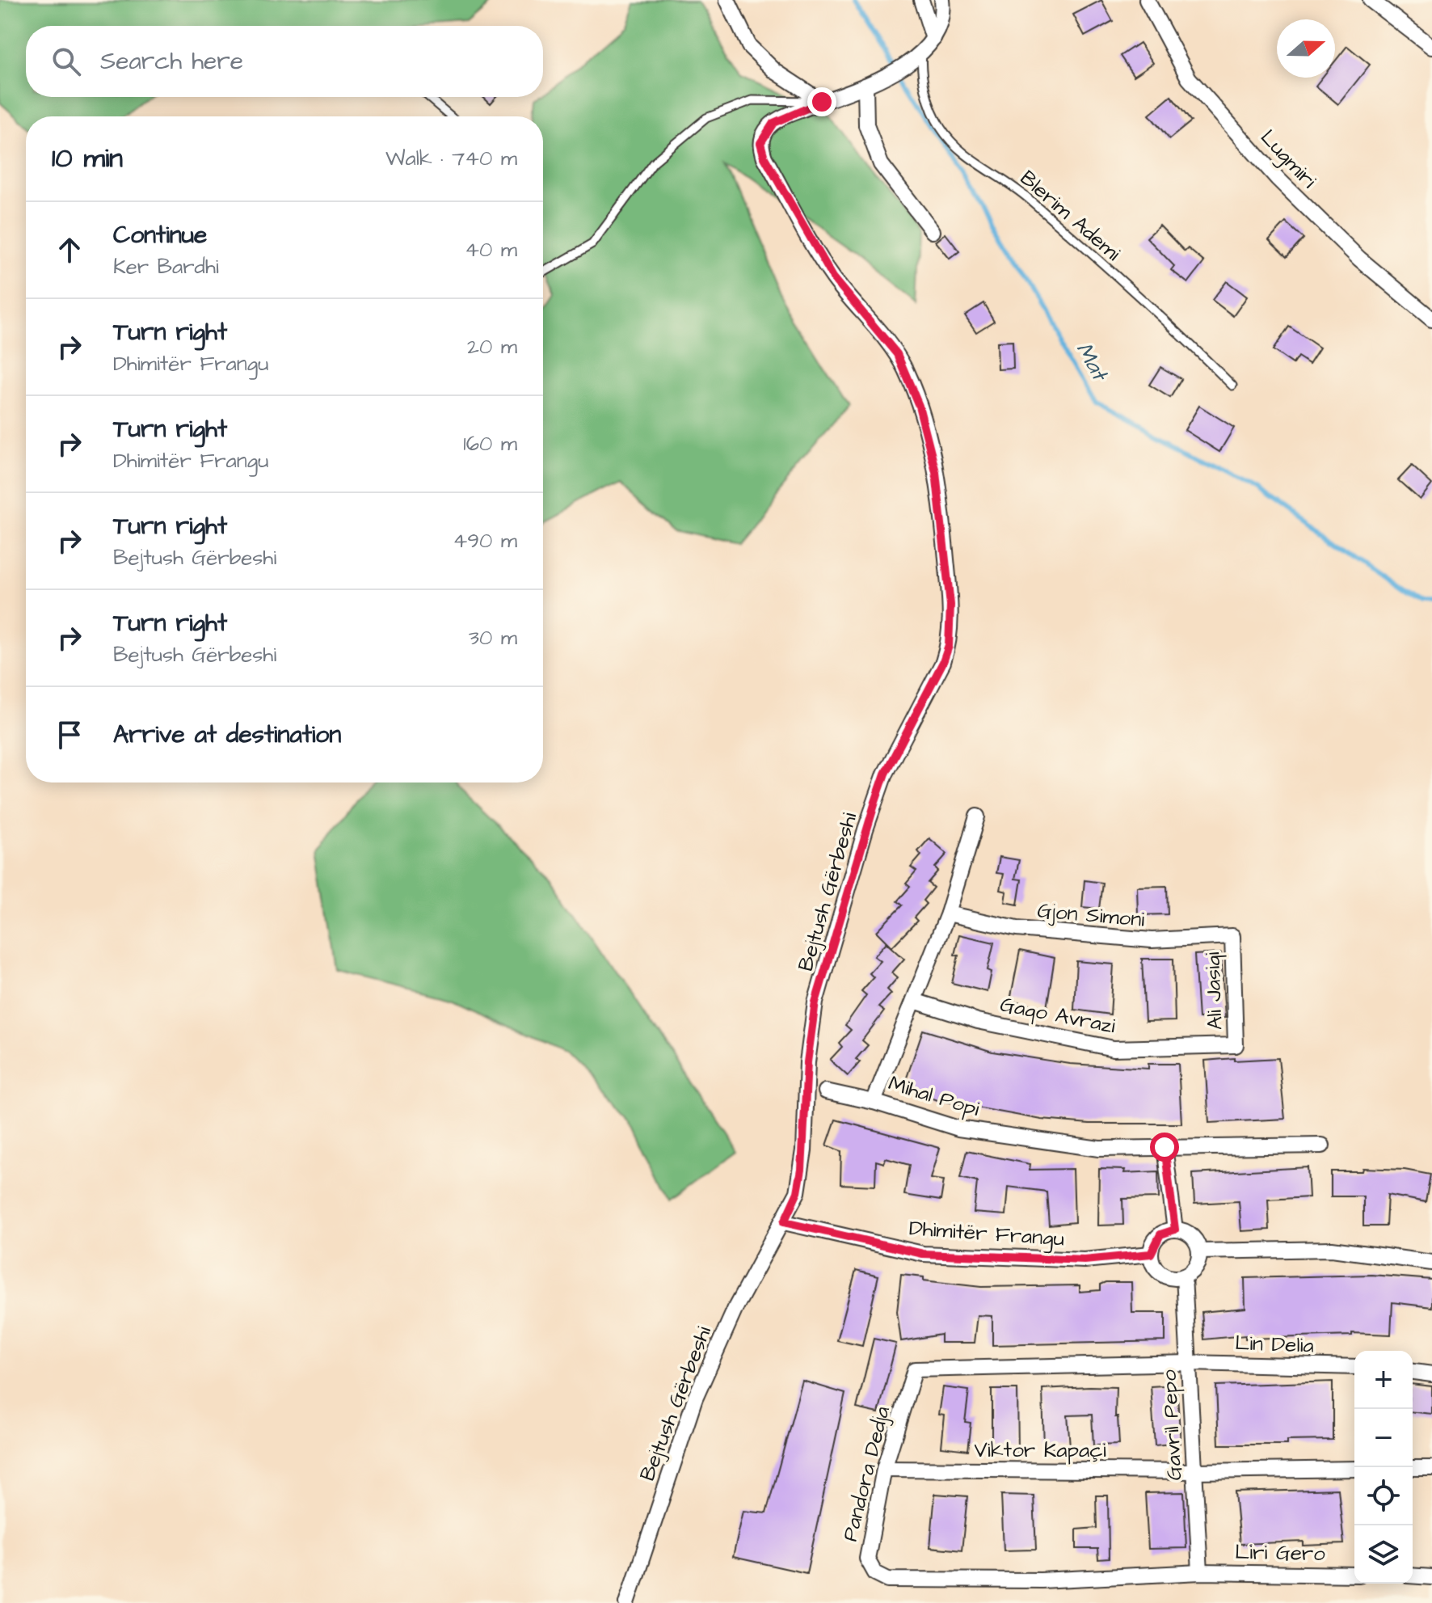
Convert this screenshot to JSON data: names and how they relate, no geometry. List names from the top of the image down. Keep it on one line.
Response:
{"streets":{"street":["Lugmiri","Bejtush Gërbeshi","Gjon Simoni","Ali Jasiqi","Gaqo Avrazi","Mihal Popi","Dhimitër Frangu","Lin Delia","Gavril Pepo","Viktor Kapaçi","Pandora Dedja","Liri Gero"],"lane":["Blerim Ademi"]},"crossings":[["Blerim Ademi","Bejtush Gërbeshi"],["Bejtush Gërbeshi","Dhimitër Frangu"],["Gjon Simoni","Ali Jasiqi"],["Gjon Simoni","Mihal Popi"],["Ali Jasiqi","Gaqo Avrazi"],["Gaqo Avrazi","Mihal Popi"],["Dhimitër Frangu","Gavril Pepo"],["Lin Delia","Gavril Pepo"],["Lin Delia","Pandora Dedja"],["Gavril Pepo","Viktor Kapaçi"],["Gavril Pepo","Pandora Dedja"],["Gavril Pepo","Liri Gero"],["Viktor Kapaçi","Pandora Dedja"],["Pandora Dedja","Liri Gero"]],"water":["Mat"],"north":"right","page":{"search":"Search here","heading":["10 min","Walk · 740 m"],"list":[["Continue","Ker Bardhi","40 m"],["Turn right","Dhimitër Frangu","20 m"],["Turn right","Dhimitër Frangu","160 m"],["Turn right","Bejtush Gërbeshi","490 m"],["Turn right","Bejtush Gërbeshi","30 m"],"Arrive at destination"],"map_buttons":["+","−"]}}
